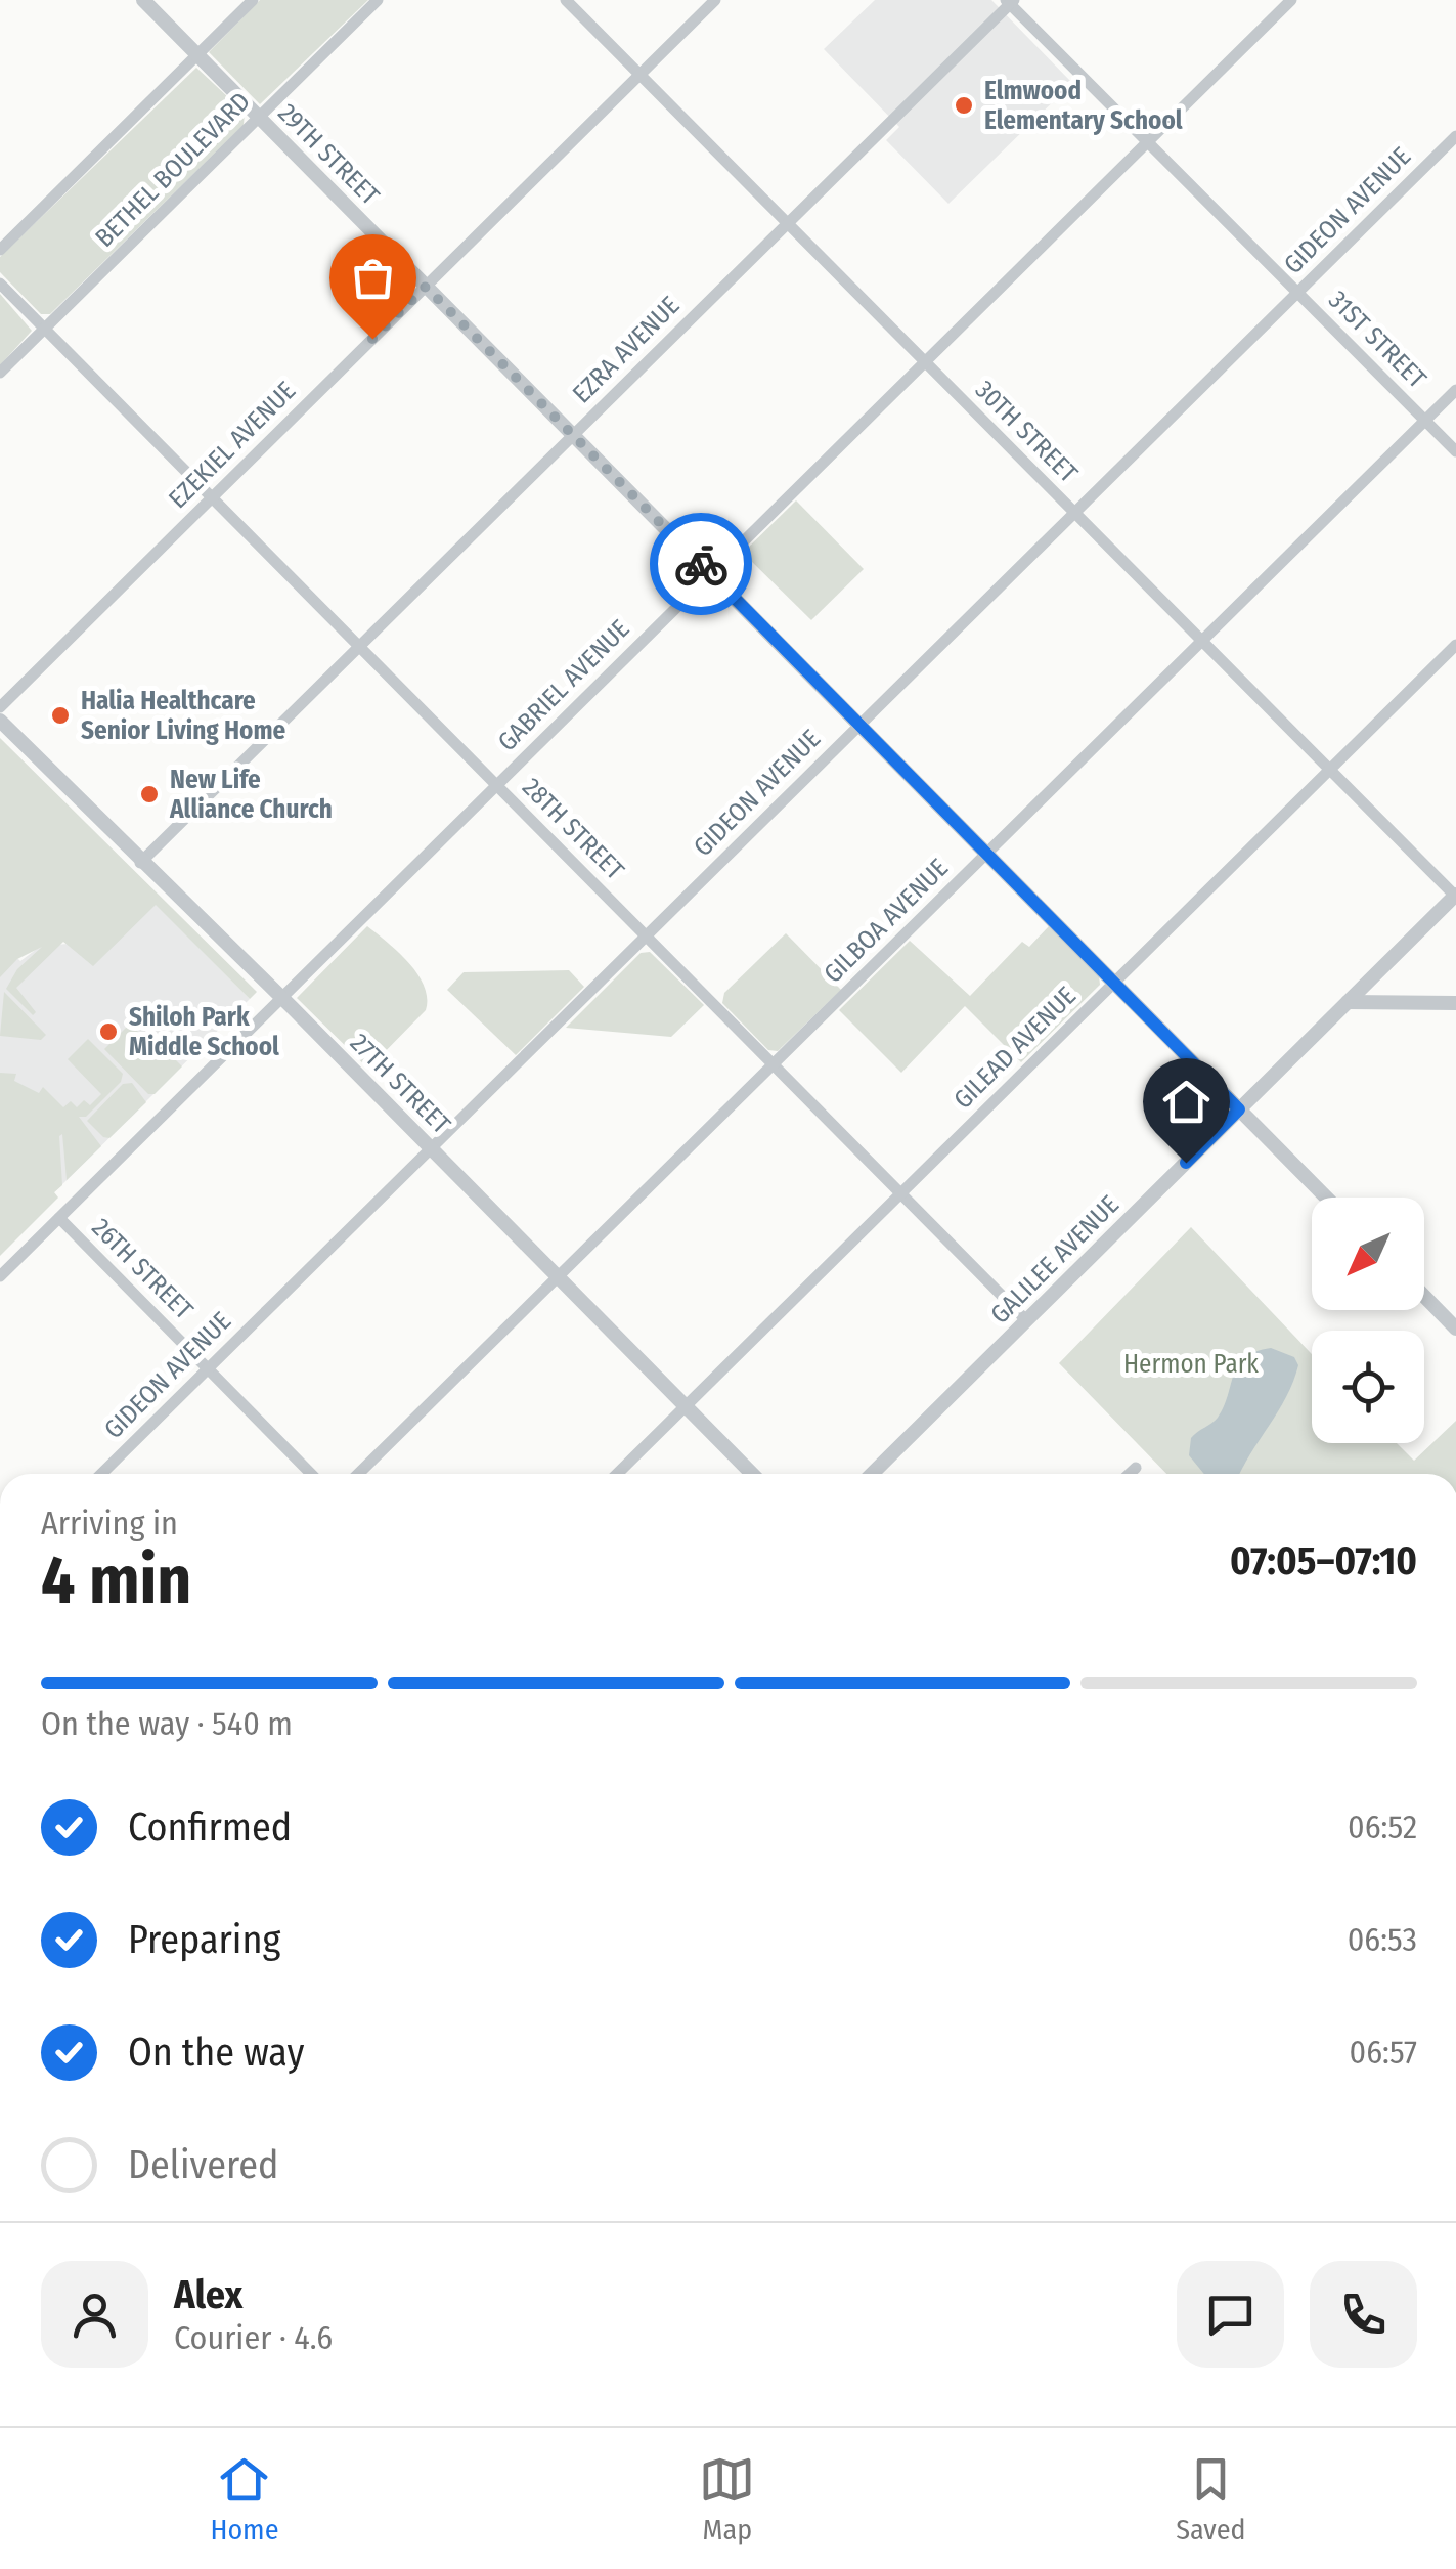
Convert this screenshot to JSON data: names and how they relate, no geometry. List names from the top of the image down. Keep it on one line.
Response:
{"streets":{"street":["29TH STREET","BETHEL BOULEVARD","GIDEON AVENUE","31ST STREET","EZRA AVENUE","30TH STREET","EZEKIEL AVENUE","GABRIEL AVENUE","28TH STREET","GILBOA AVENUE","GILEAD AVENUE","27TH STREET","GALILEE AVENUE","26TH STREET"]},"crossings":[["29TH STREET","BETHEL BOULEVARD"],["29TH STREET","GIDEON AVENUE"],["29TH STREET","EZRA AVENUE"],["29TH STREET","EZEKIEL AVENUE"],["29TH STREET","GABRIEL AVENUE"],["29TH STREET","GILBOA AVENUE"],["29TH STREET","GILEAD AVENUE"],["29TH STREET","GALILEE AVENUE"],["BETHEL BOULEVARD","28TH STREET"],["GIDEON AVENUE","31ST STREET"],["GIDEON AVENUE","30TH STREET"],["GIDEON AVENUE","28TH STREET"],["GIDEON AVENUE","27TH STREET"],["GIDEON AVENUE","26TH STREET"],["31ST STREET","EZRA AVENUE"],["31ST STREET","GABRIEL AVENUE"],["31ST STREET","GILBOA AVENUE"],["EZRA AVENUE","30TH STREET"],["EZRA AVENUE","28TH STREET"],["EZRA AVENUE","27TH STREET"],["30TH STREET","EZEKIEL AVENUE"],["30TH STREET","GABRIEL AVENUE"],["30TH STREET","GILBOA AVENUE"],["30TH STREET","GILEAD AVENUE"],["30TH STREET","GALILEE AVENUE"],["EZEKIEL AVENUE","28TH STREET"],["GABRIEL AVENUE","28TH STREET"],["GABRIEL AVENUE","27TH STREET"],["GABRIEL AVENUE","26TH STREET"],["28TH STREET","GILBOA AVENUE"],["28TH STREET","GILEAD AVENUE"],["28TH STREET","GALILEE AVENUE"],["GILBOA AVENUE","27TH STREET"],["GILEAD AVENUE","27TH STREET"]],"parks":["Hermon Park"],"places":["Elmwood Elementary School","Halia Healthcare Senior Living Home","New Life Alliance Church","Shiloh Park Middle School"],"north":"bottom left","page":{"heading":["4 min","Arriving in","07:05–07:10"],"panel":["Alex","Courier · 4.6"],"bar":"On the way · 540 m","list":[["Confirmed","06:52"],["Preparing","06:53"],["On the way","06:57"],"Delivered"],"tabs":["Home","Map","Saved"]}}
